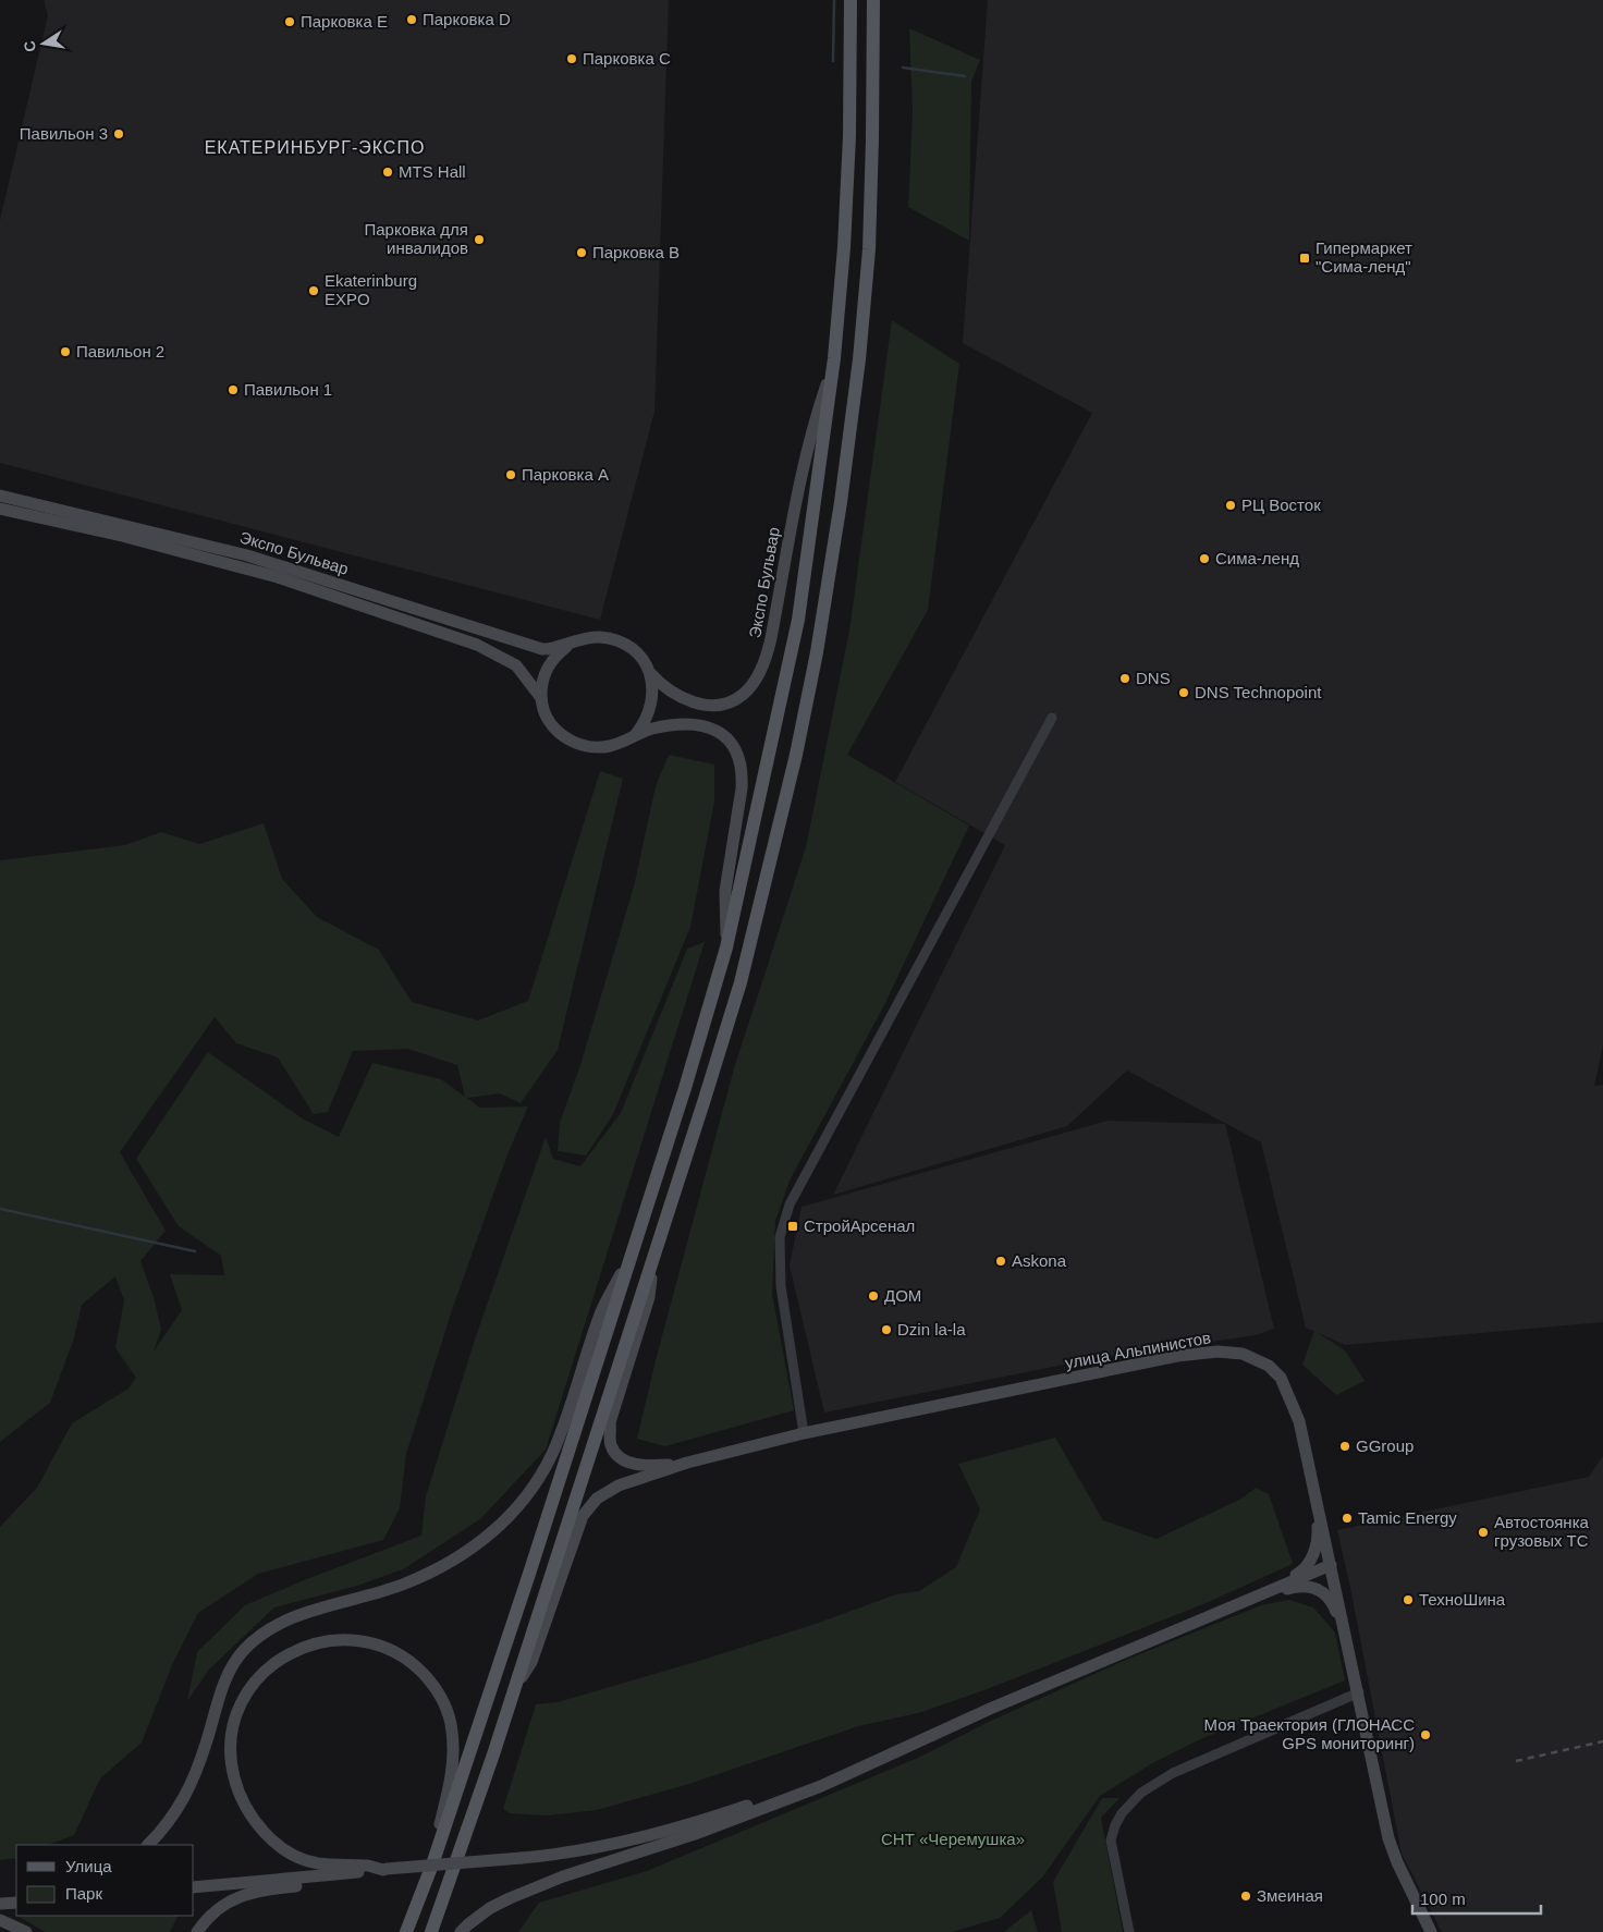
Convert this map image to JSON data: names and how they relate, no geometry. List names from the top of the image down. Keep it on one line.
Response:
{"streets":{"main road":["Экспо Бульвар","улица Альпинистов"]},"districts":["ЕКАТЕРИНБУРГ-ЭКСПО"],"parks":["СНТ «Черемушка»"],"places":{"other":["Парковка D","Парковка E","Парковка C","Павильон 3","MTS Hall","Парковка для инвалидов","Парковка B","Ekaterinburg EXPO","Павильон 2","Павильон 1","Парковка A","РЦ Восток","Сима-ленд","DNS","DNS Technopoint","Askona","ДОМ","Dzin la-la","GGroup","Tamic Energy","Автостоянка грузовых ТС","ТехноШина","Моя Траектория (ГЛОНАСС GPS мониторинг)","Змеиная"],"transit":["Гипермаркет \"Сима-ленд\"","СтройАрсенал"]},"legend":["Улица","Парк"],"scale_bar":"100 m","north":"left"}
